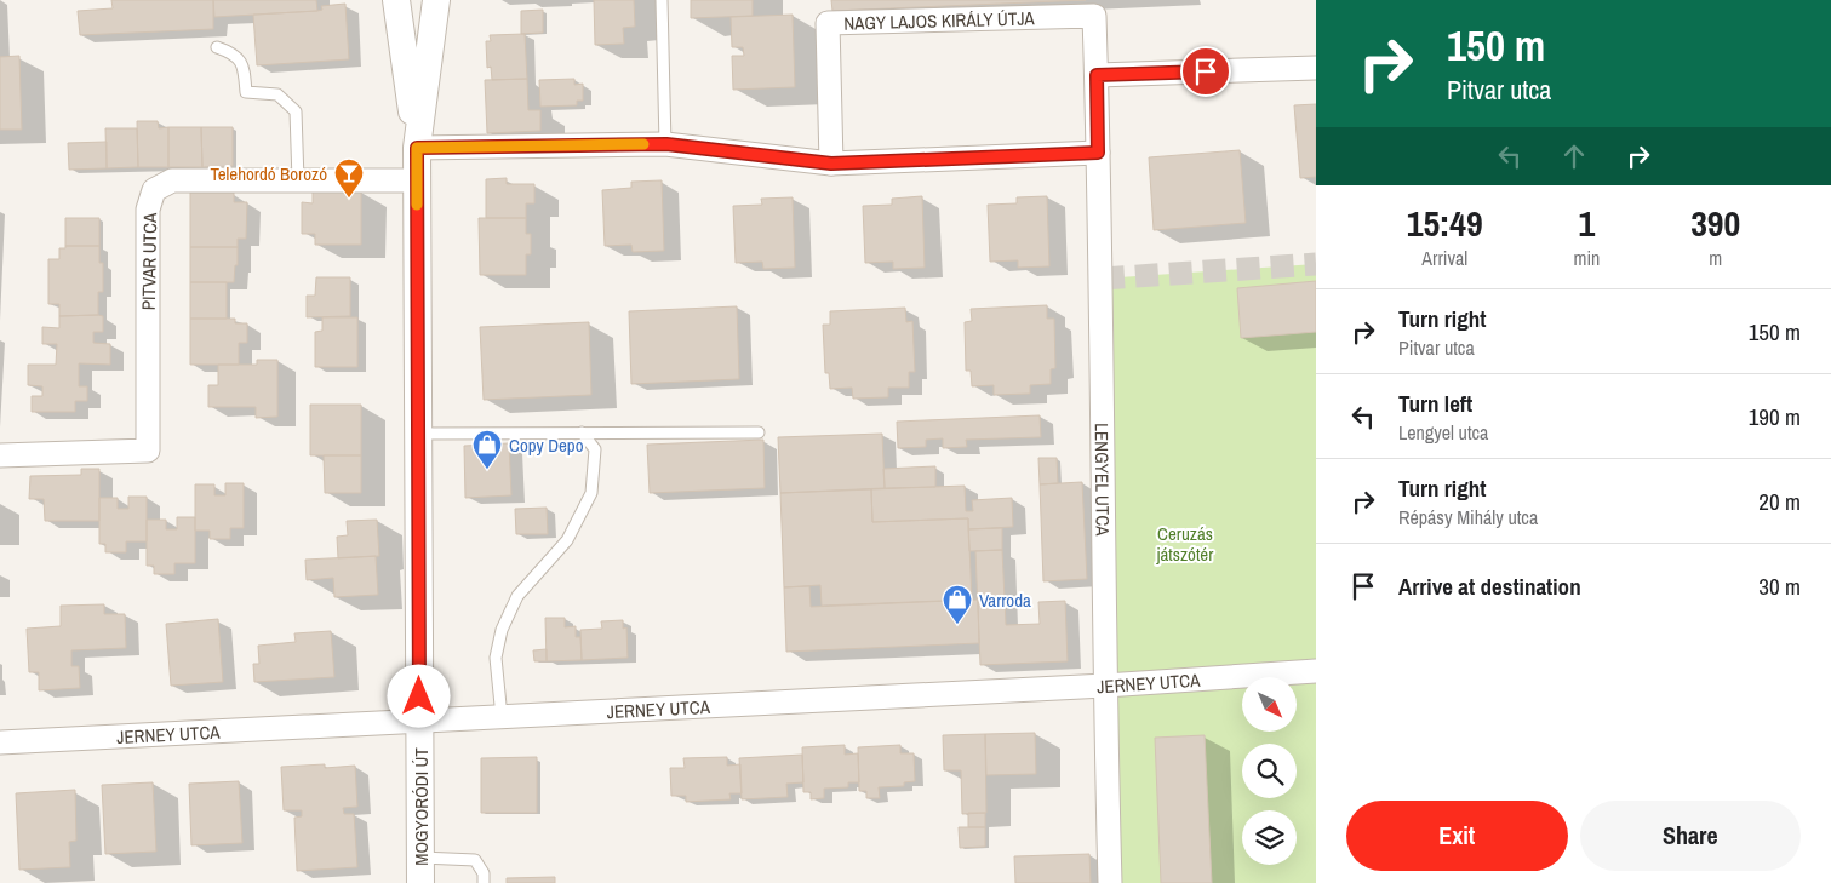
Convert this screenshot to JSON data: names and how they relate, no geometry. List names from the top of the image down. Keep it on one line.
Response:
{"streets":{"street":["NAGY LAJOS KIRÁLY ÚTJA","PITVAR UTCA","LENGYEL UTCA","JERNEY UTCA","MOGYORÓDI ÚT"]},"crossings":[["NAGY LAJOS KIRÁLY ÚTJA","LENGYEL UTCA"],["PITVAR UTCA","MOGYORÓDI ÚT"],["LENGYEL UTCA","JERNEY UTCA"],["JERNEY UTCA","MOGYORÓDI ÚT"]],"parks":["Ceruzás játszótér"],"places":{"bar":["Telehordó Borozó"],"shop":["Copy Depo","Varroda"]},"north":"bottom right","page":{"turn":["150 m","Pitvar utca"],"eta":["15:49","Arrival","1","min","390","m"],"list":[{"name":"Turn right","note":"Pitvar utca","value":"150 m"},{"name":"Turn left","note":"Lengyel utca","value":"190 m"},{"name":"Turn right","note":"Répásy Mihály utca","value":"20 m"},{"name":"Arrive at destination","value":"30 m"}],"buttons":["Exit","Share"]}}
